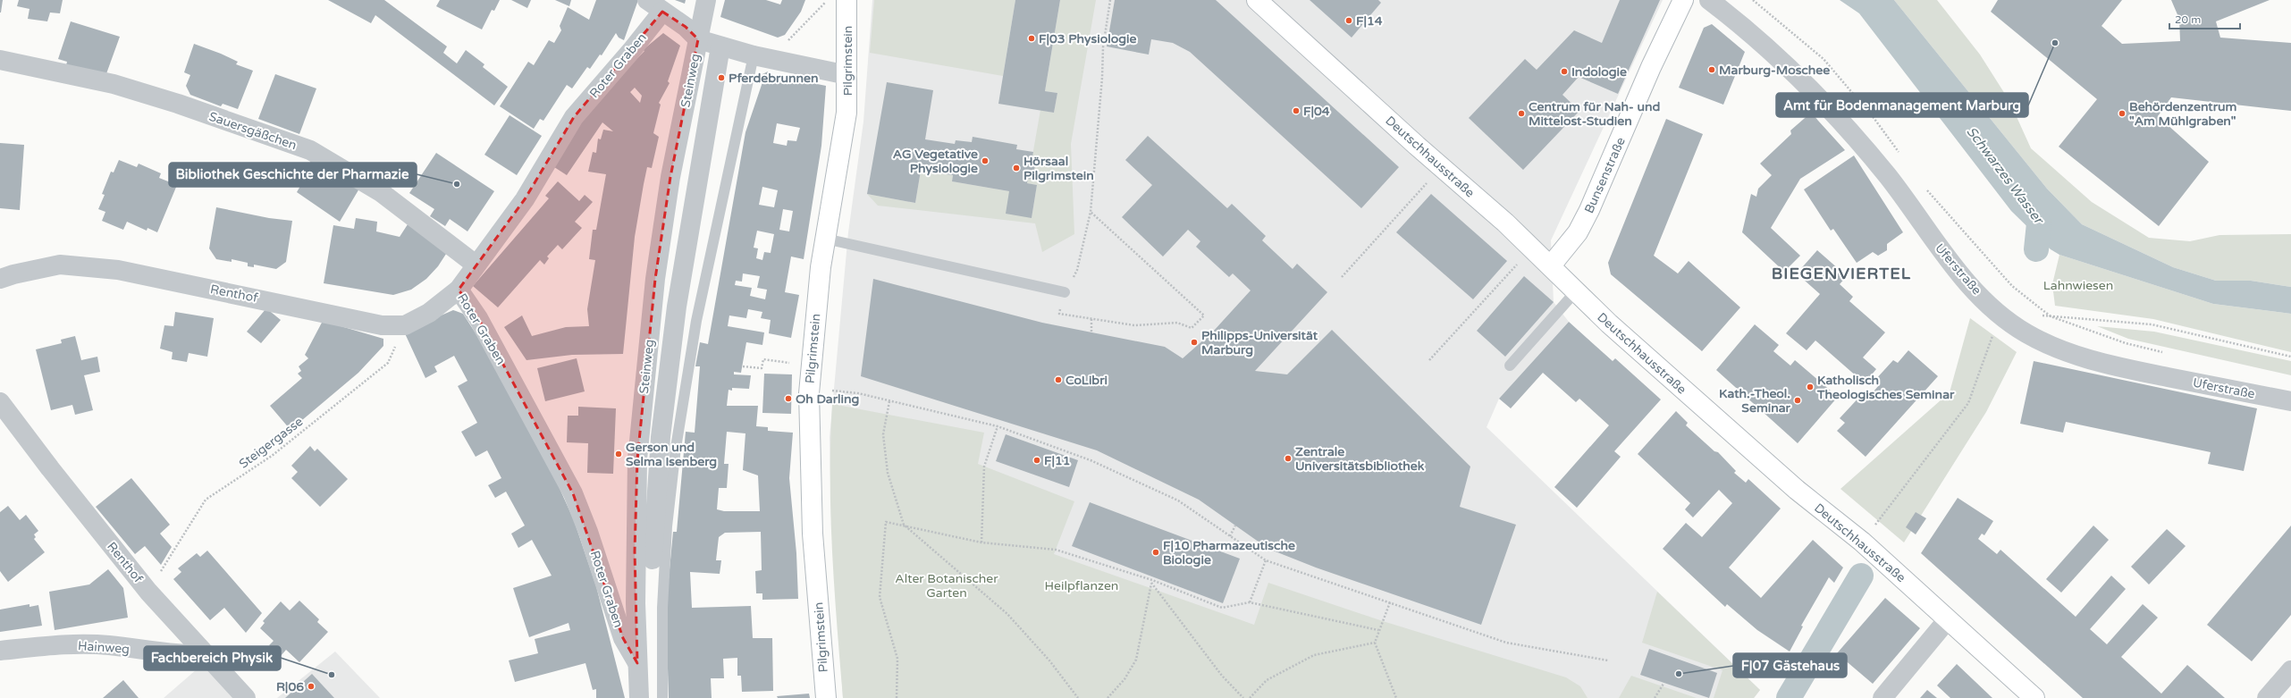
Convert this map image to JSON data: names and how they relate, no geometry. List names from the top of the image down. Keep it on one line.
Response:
{"streets":{"main road":["Pilgrimstein","Deutschhausstraße","Bunsenstraße"],"street":["Roter Graben","Steinweg","Sauersgäßchen","Uferstraße","Renthof","Hainweg"],"path":["Steigergasse"]},"crossings":[["Pilgrimstein","Steinweg"],["Roter Graben","Steinweg"],["Roter Graben","Sauersgäßchen"],["Roter Graben","Renthof"],["Deutschhausstraße","Bunsenstraße"],["Renthof","Steigergasse"],["Renthof","Hainweg"]],"districts":["BIEGENVIERTEL"],"water":["Schwarzes Wasser"],"parks":["Lahnwiesen","Alter Botanischer Garten","Heilpflanzen"],"places":["F|14","F|03 Physiologie","Amt für Bodenmanagement Marburg","Marburg-Moschee","Indologie","Pferdebrunnen","F|04","Centrum für Nah- und Mittelost-Studien","Behördenzentrum \"Am Mühlgraben\"","AG Vegetative Physiologie","Hörsaal Pilgrimstein","Bibliothek Geschichte der Pharmazie","Philipps-Universität Marburg","CoLibri","Katholisch Theologisches Seminar","Oh Darling","Kath.-Theol. Seminar","Gerson und Selma Isenberg","Zentrale Universitätsbibliothek","F|11","F|10 Pharmazeutische Biologie","F|07 Gästehaus","Fachbereich Physik","R|06"],"scale_bar":"20 m"}
